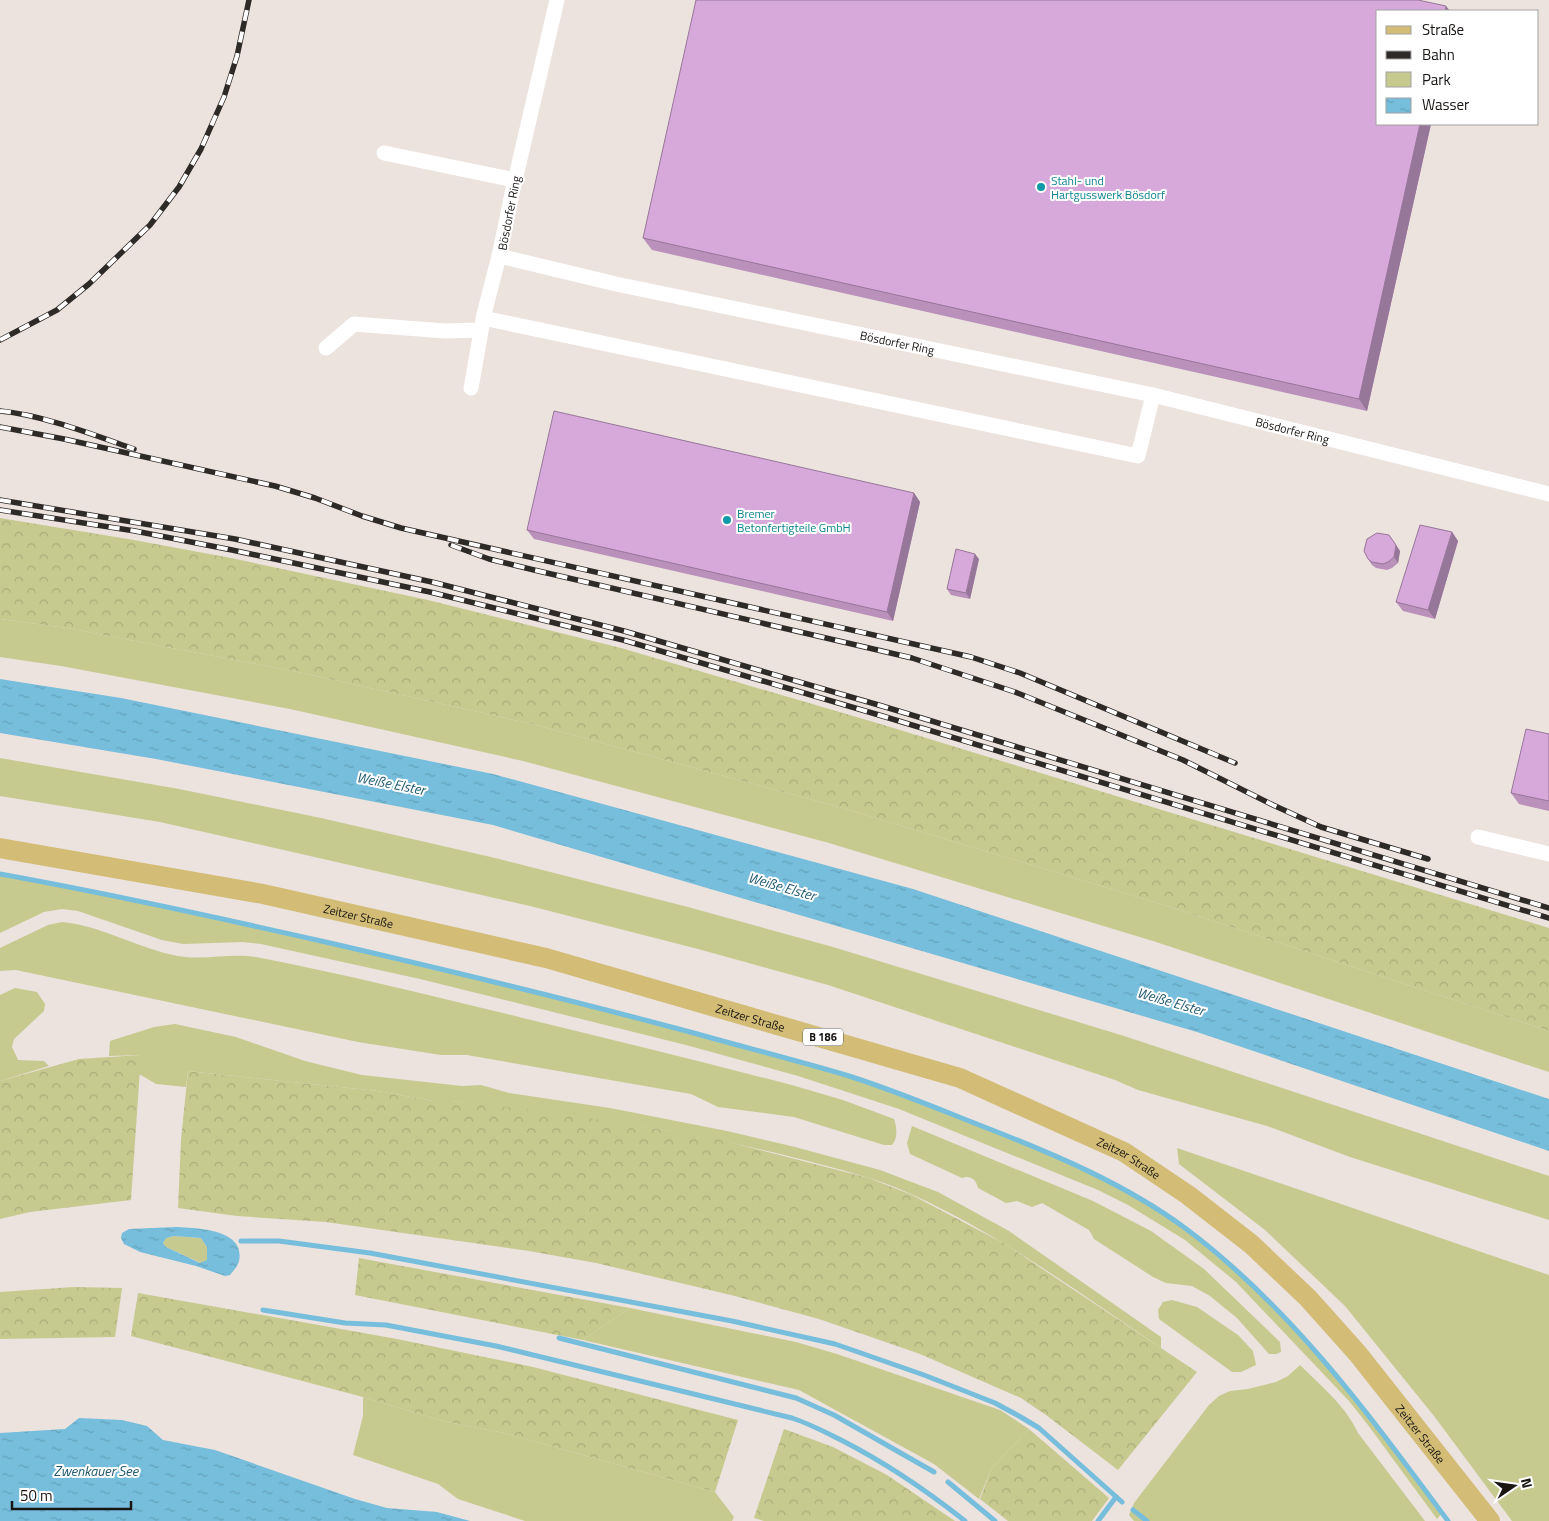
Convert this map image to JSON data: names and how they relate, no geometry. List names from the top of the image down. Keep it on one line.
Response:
{"streets":{"main road":["Zeitzer Straße","B 186"],"street":["Bösdorfer Ring"]},"water":["Weiße Elster","Zwenkauer See"],"places":["Stahl- und Hartgusswerk Bösdorf","Bremer Betonfertigteile GmbH"],"legend":["Straße","Bahn","Park","Wasser"],"scale_bar":"50 m","north":"right"}
